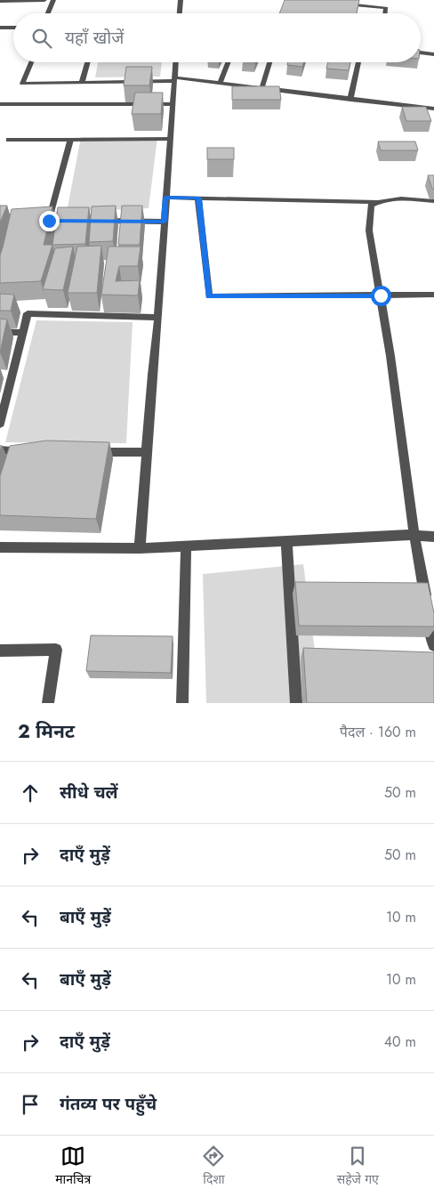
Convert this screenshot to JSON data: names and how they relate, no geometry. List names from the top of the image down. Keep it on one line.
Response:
{"page":{"search":"यहाँ खोजें","heading":["2 मिनट","पैदल · 160 m"],"list":[["सीधे चलें","50 m"],["दाएँ मुड़ें","50 m"],["बाएँ मुड़ें","10 m"],["बाएँ मुड़ें","10 m"],["दाएँ मुड़ें","40 m"],"गंतव्य पर पहुँचे"],"nav":["मानचित्र","दिशा","सहेजे गए"]}}
